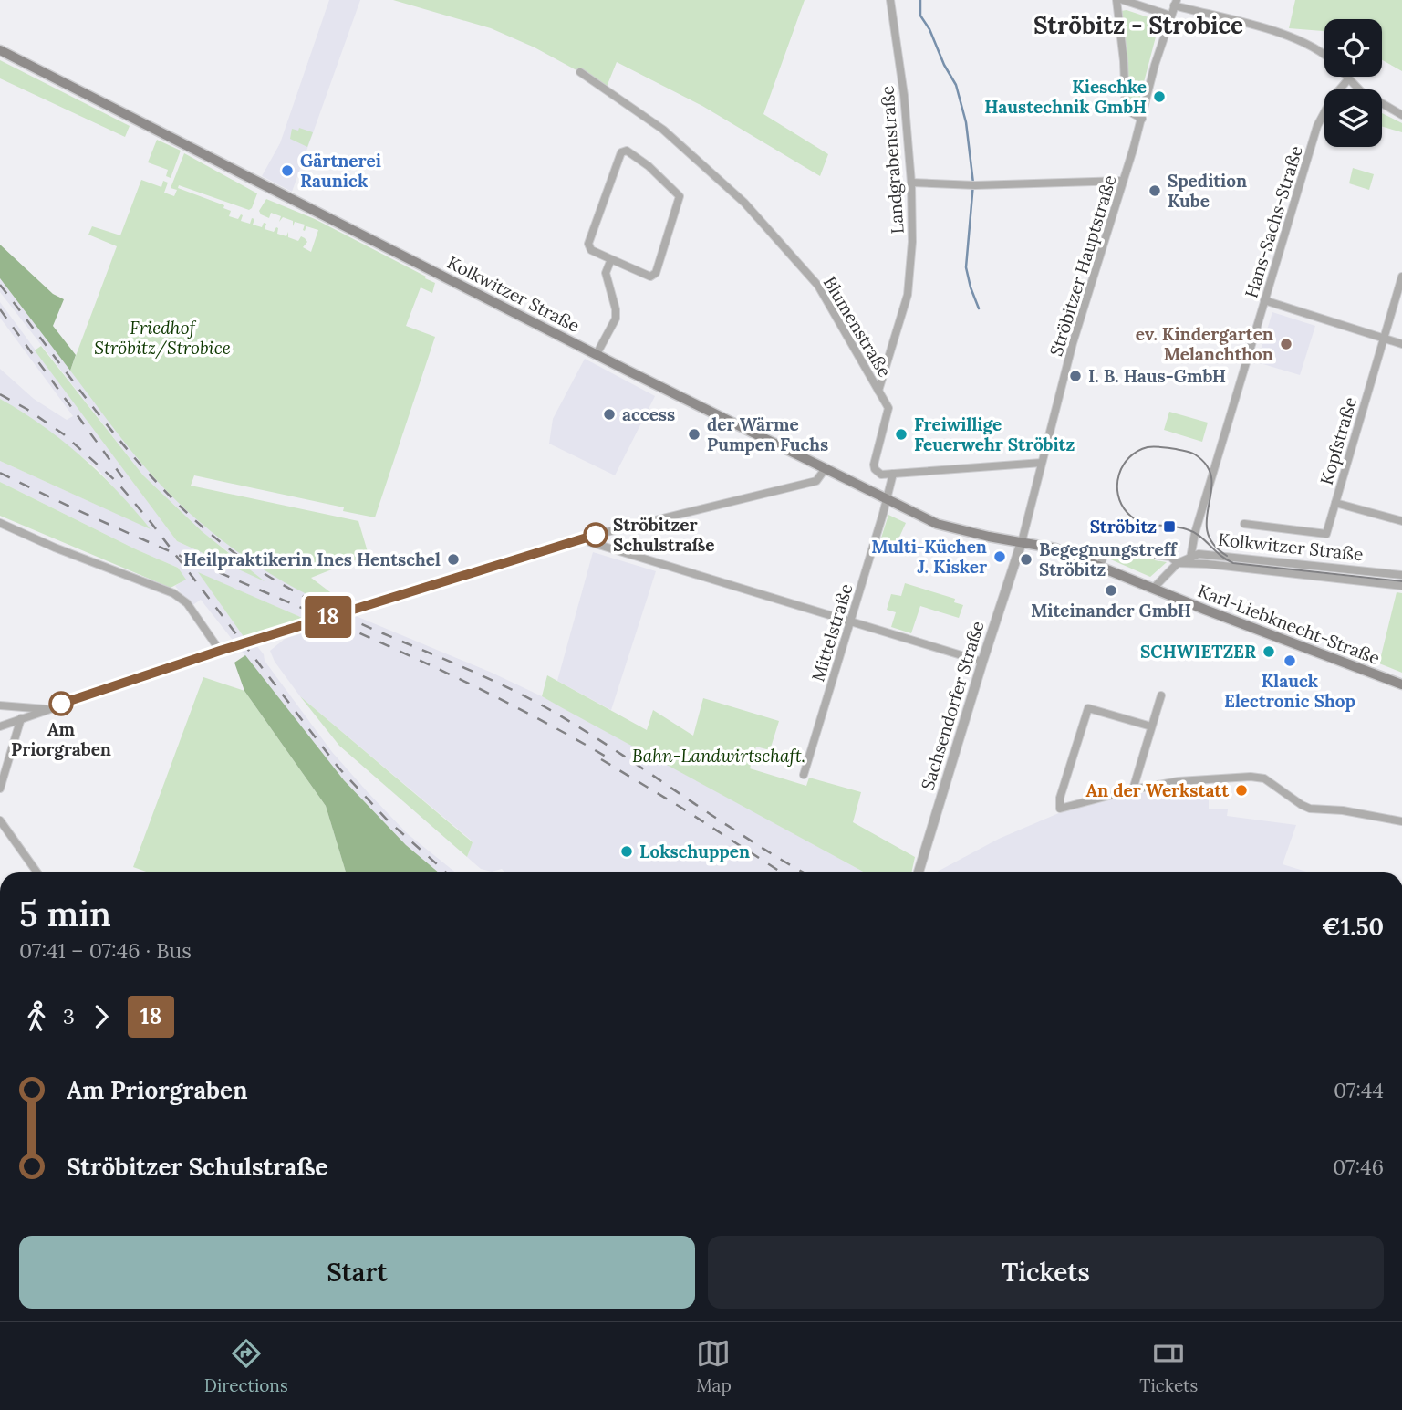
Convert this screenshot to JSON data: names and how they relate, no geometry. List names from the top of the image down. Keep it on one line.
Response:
{"streets":{"main road":["Kolkwitzer Straße","Karl-Liebknecht-Straße"],"street":["Landgrabenstraße","Hans-Sachs-Straße","Ströbitzer Hauptstraße","Blumenstraße","Kopfstraße","Mittelstraße","Sachsendorfer Straße"]},"crossings":[["Landgrabenstraße","Blumenstraße"],["Hans-Sachs-Straße","Kolkwitzer Straße"],["Ströbitzer Hauptstraße","Kolkwitzer Straße"],["Ströbitzer Hauptstraße","Karl-Liebknecht-Straße"],["Ströbitzer Hauptstraße","Sachsendorfer Straße"],["Kolkwitzer Straße","Karl-Liebknecht-Straße"],["Kolkwitzer Straße","Mittelstraße"],["Kolkwitzer Straße","Sachsendorfer Straße"],["Blumenstraße","Mittelstraße"],["Karl-Liebknecht-Straße","Sachsendorfer Straße"]],"districts":["Ströbitz - Strobice"],"parks":["Friedhof Ströbitz/Strobice","Bahn-Landwirtschaft."],"places":{"other":["Kieschke Haustechnik GmbH","Gärtnerei Raunick","Spedition Kube","ev. Kindergarten Melanchthon","I. B. Haus-GmbH","access","der Wärme Pumpen Fuchs","Freiwillige Feuerwehr Ströbitz","Ströbitzer Schulstraße","Multi-Küchen J. Kisker","Heilpraktikerin Ines Hentschel","Begegnungstreff Ströbitz","Miteinander GmbH","SCHWIETZER","Klauck Electronic Shop","Am Priorgraben","An der Werkstatt","Lokschuppen"],"transit":["Ströbitz"]},"lines":["bus line 18"],"page":{"on_map":"18","heading":["5 min","07:41 – 07:46 · Bus","€1.50"],"legs":["3","18"],"list":[{"name":"Am Priorgraben","value":"07:44"},{"name":"Ströbitzer Schulstraße","value":"07:46"}],"buttons":["Start","Tickets"],"tabs":["Directions","Map","Tickets"]}}
